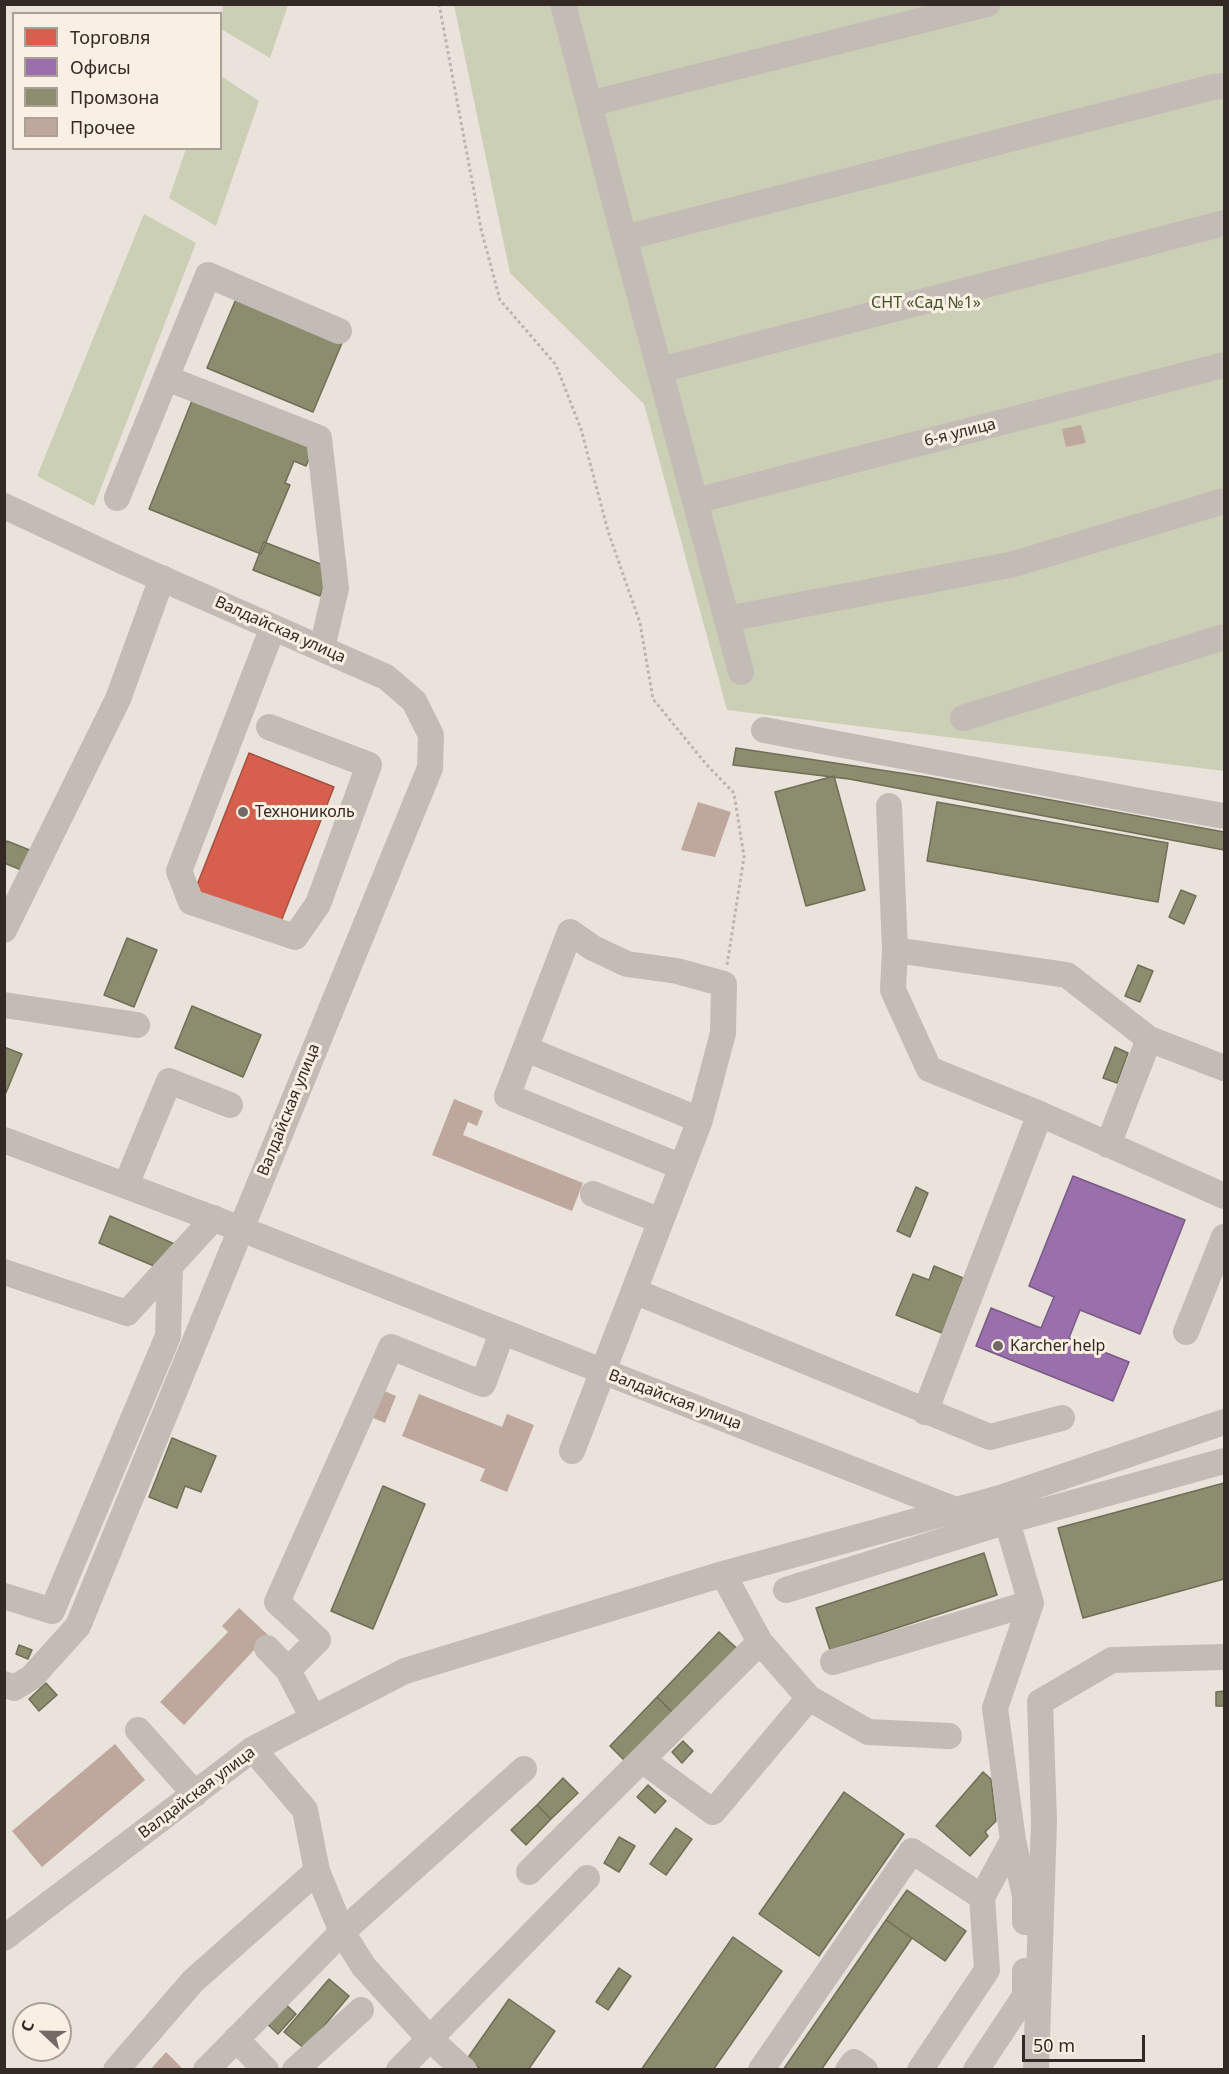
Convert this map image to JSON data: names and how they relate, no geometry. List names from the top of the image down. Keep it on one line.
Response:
{"streets":{"street":["6-я улица","Валдайская улица"]},"parks":["СНТ «Сад №1»"],"places":["Технониколь","Karcher help"],"legend":["Торговля","Офисы","Промзона","Прочее"],"scale_bar":"50 m","north":"left"}
